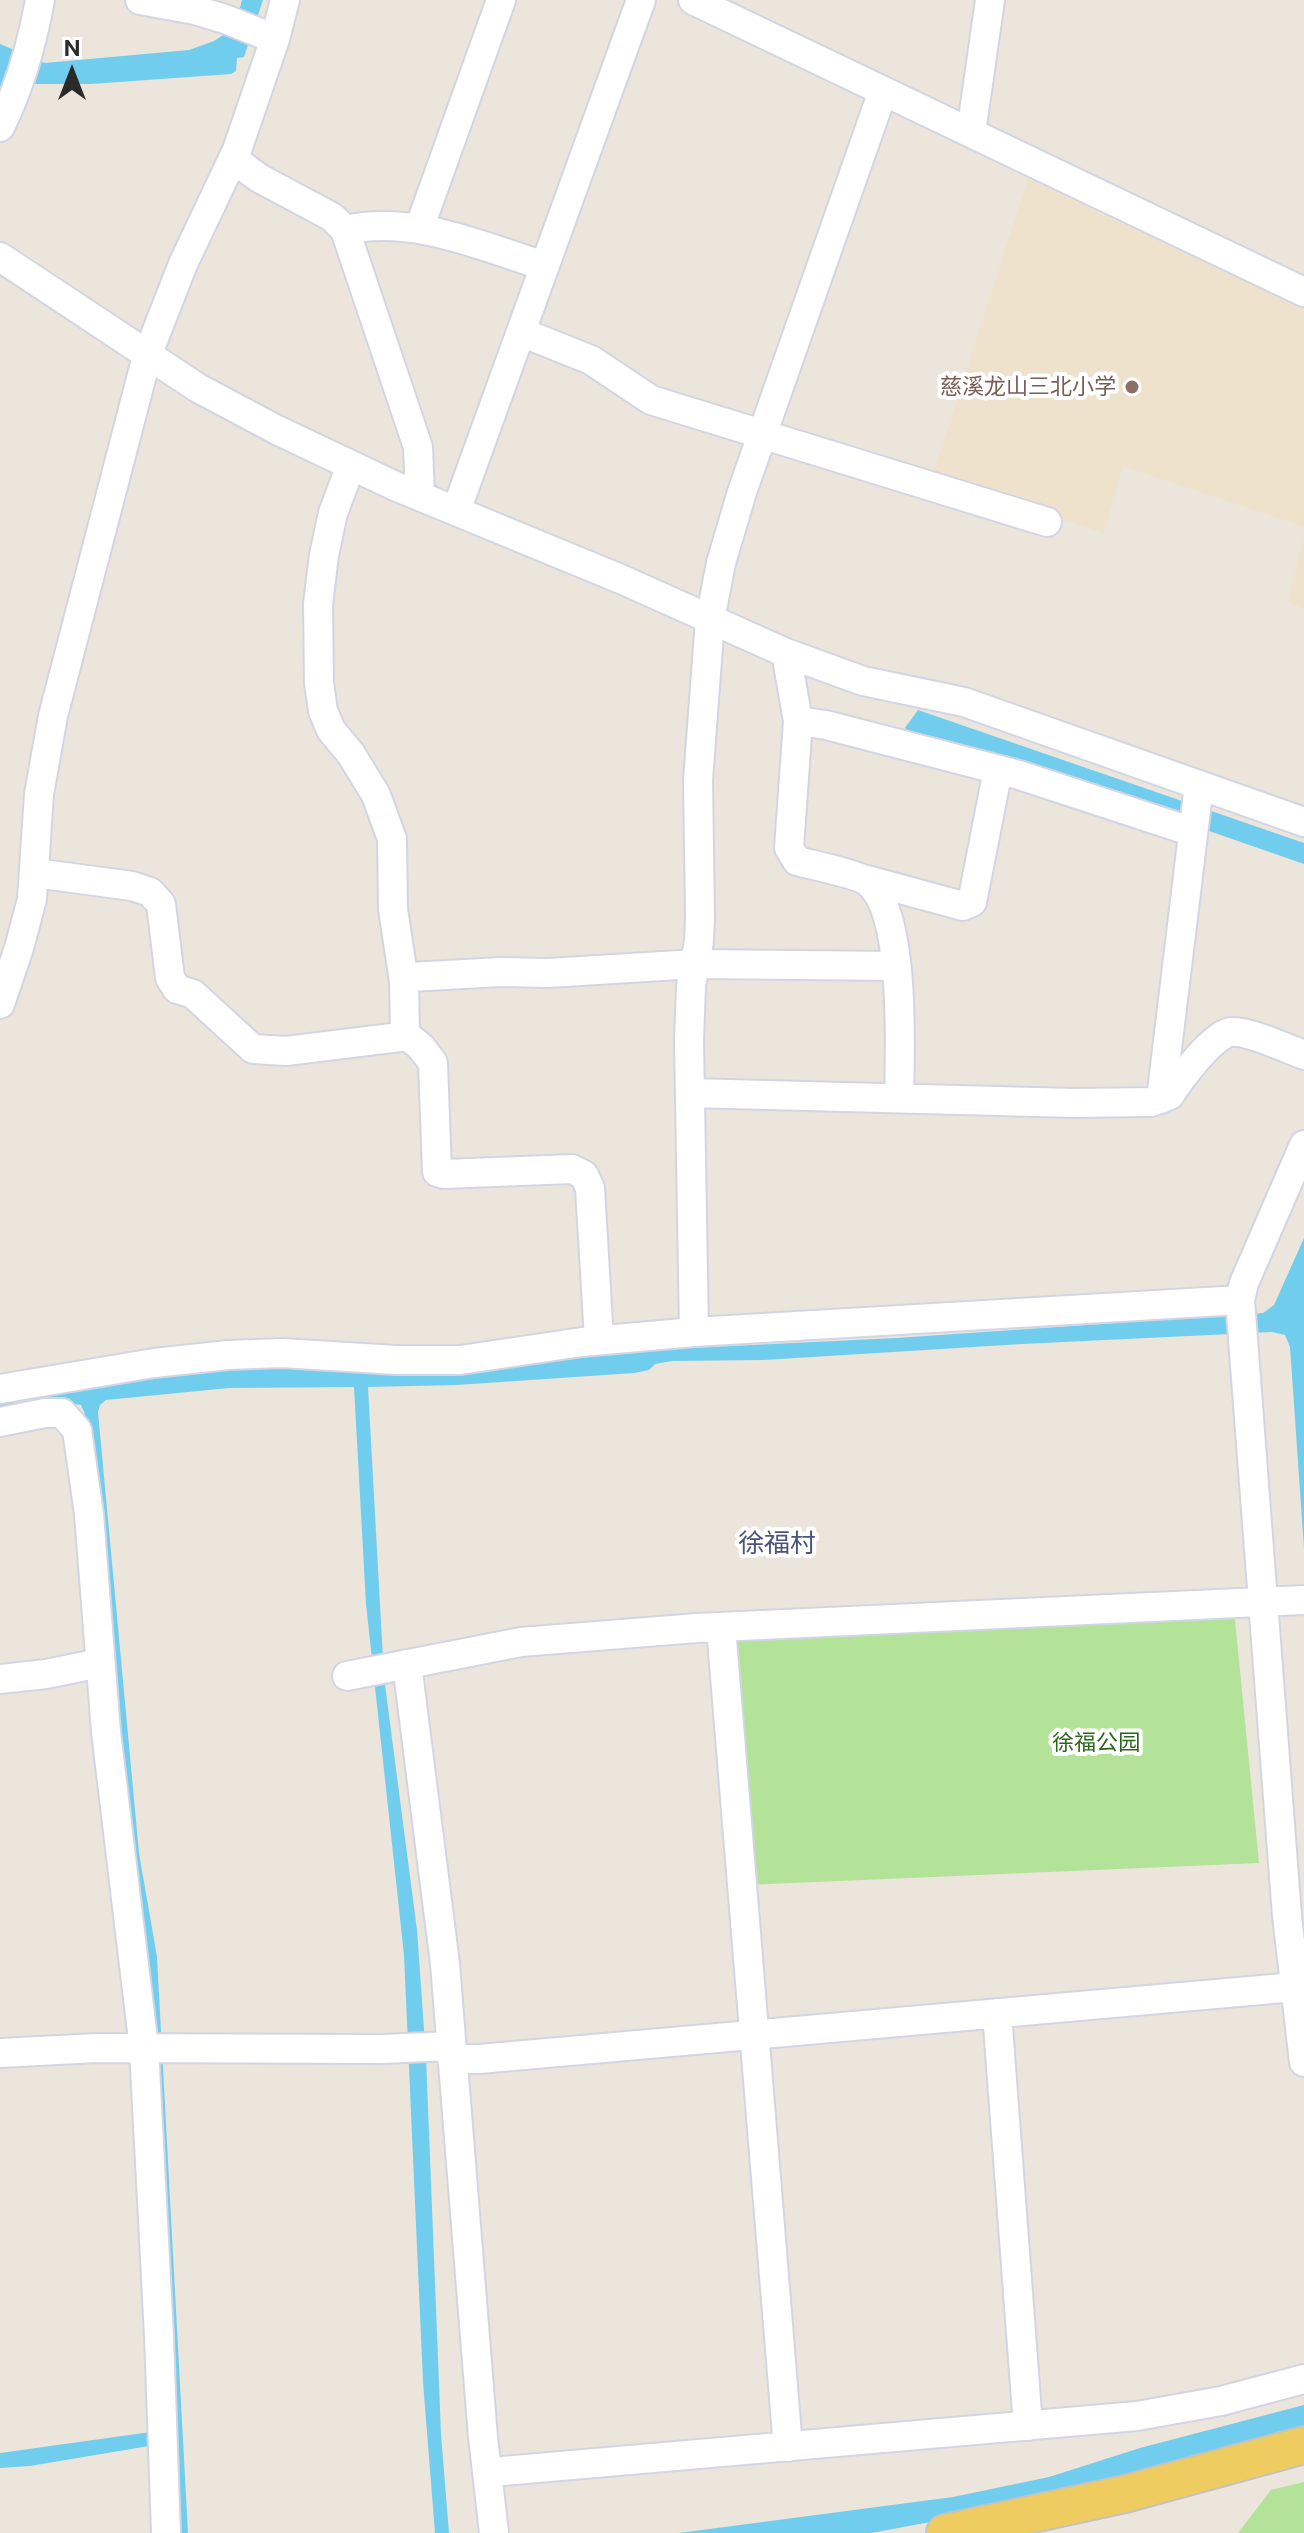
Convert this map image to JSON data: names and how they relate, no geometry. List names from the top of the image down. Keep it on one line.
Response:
{"districts":["徐福村"],"parks":["徐福公园"],"places":["慈溪龙山三北小学"],"north":"top"}
